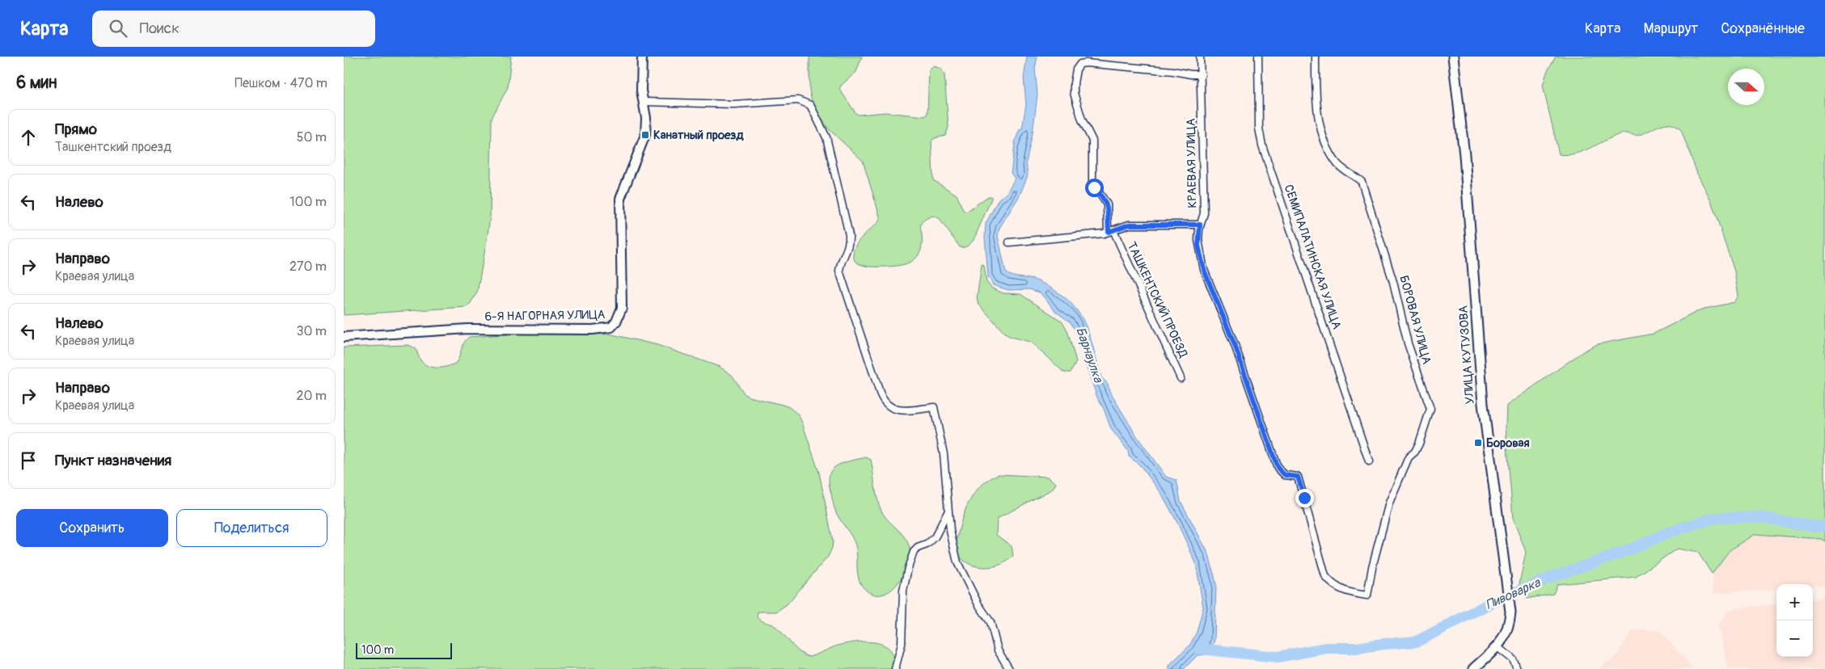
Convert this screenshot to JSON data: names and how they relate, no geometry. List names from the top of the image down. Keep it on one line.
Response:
{"streets":{"main road":["УЛИЦА КУТУЗОВА"],"street":["КРАЕВАЯ УЛИЦА","СЕМИПАЛАТИНСКАЯ УЛИЦА","ТАШКЕНТСКИЙ ПРОЕЗД","6-Я НАГОРНАЯ УЛИЦА","БОРОВАЯ УЛИЦА"]},"crossings":[["КРАЕВАЯ УЛИЦА","ТАШКЕНТСКИЙ ПРОЕЗД"],["КРАЕВАЯ УЛИЦА","БОРОВАЯ УЛИЦА"]],"water":["Барнаулка","Пивоварка"],"places":{"transit":["Канатный проезд","Боровая"]},"scale_bar":"100 m","north":"right","page":{"header":"Карта","search":"Поиск","nav":["Карта","Маршрут","Сохранённые"],"heading":["6 мин","Пешком · 470 m"],"list":[["Прямо","Ташкентский проезд","50 m"],["Налево","100 m"],["Направо","Краевая улица","270 m"],["Налево","Краевая улица","30 m"],["Направо","Краевая улица","20 m"],"Пункт назначения"],"buttons":["Сохранить","Поделиться"],"map_buttons":["+","−"],"scale":"100 m"}}
